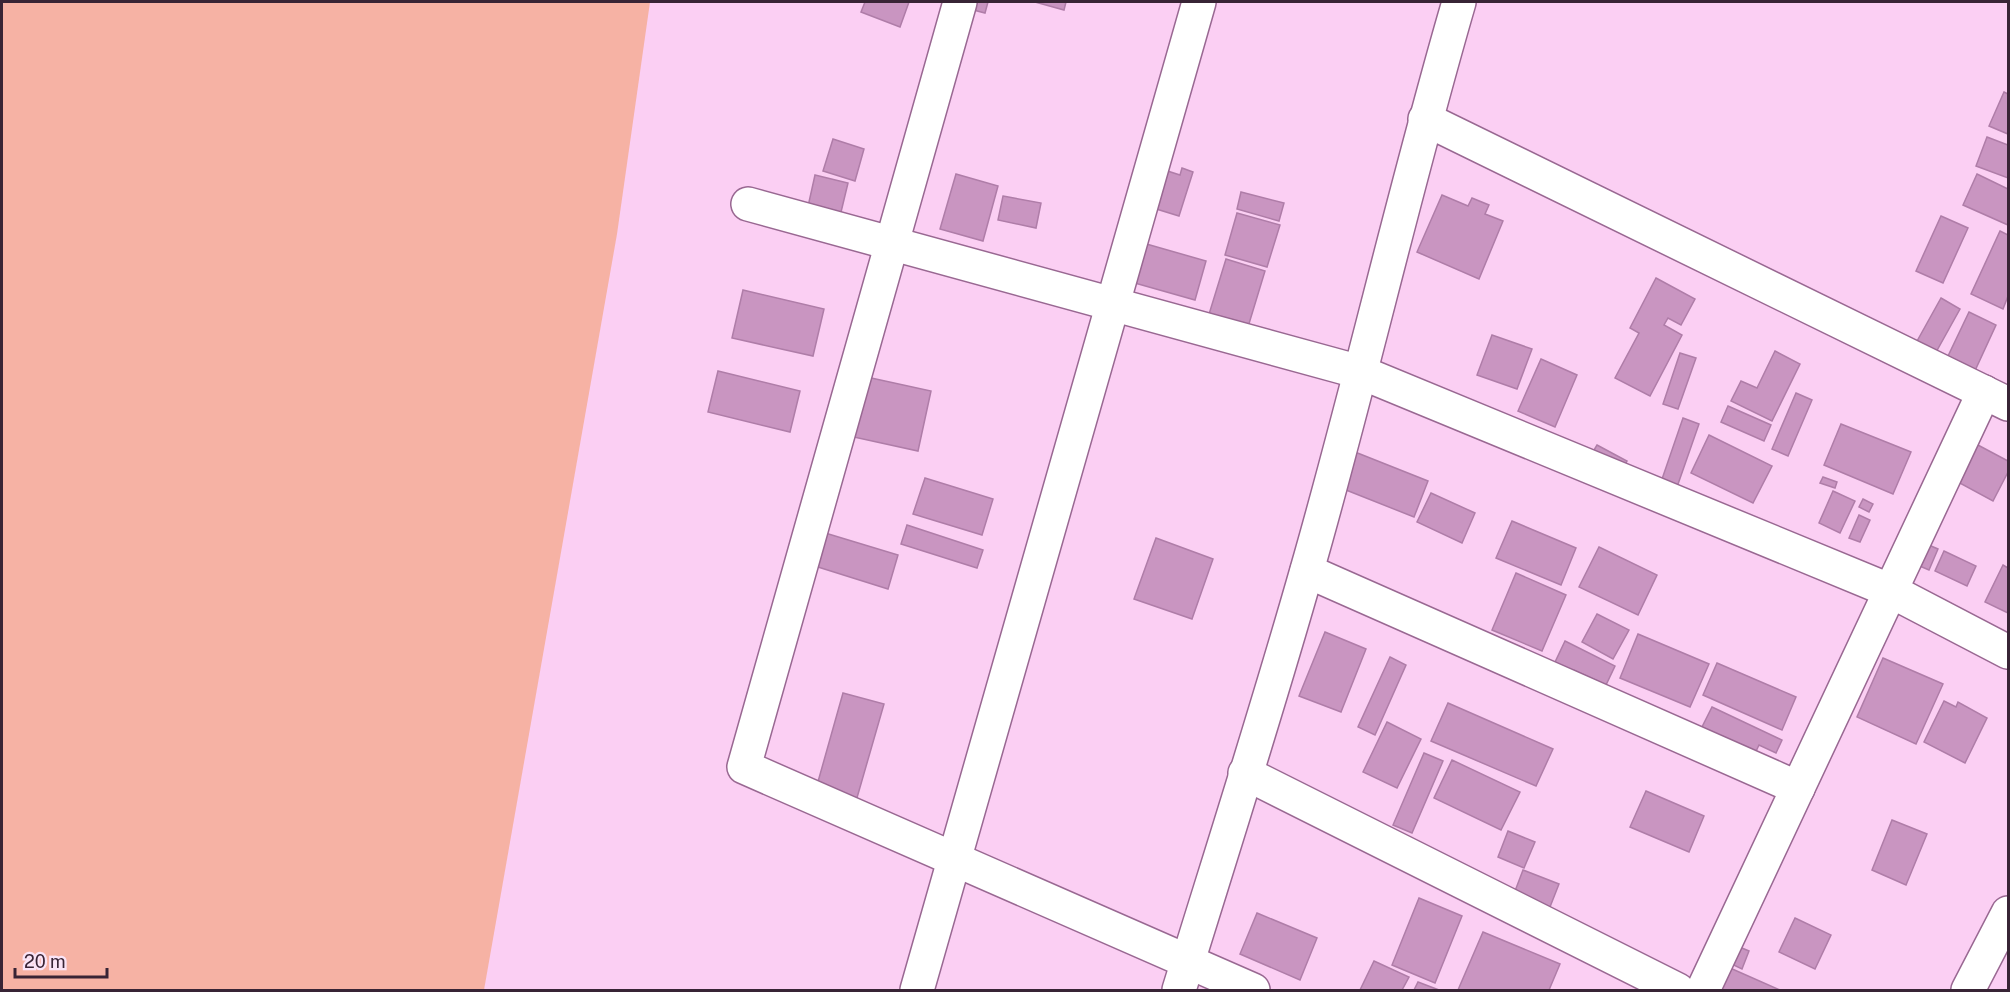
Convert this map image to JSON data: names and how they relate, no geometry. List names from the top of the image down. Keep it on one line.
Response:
{"scale_bar":"20 m"}
